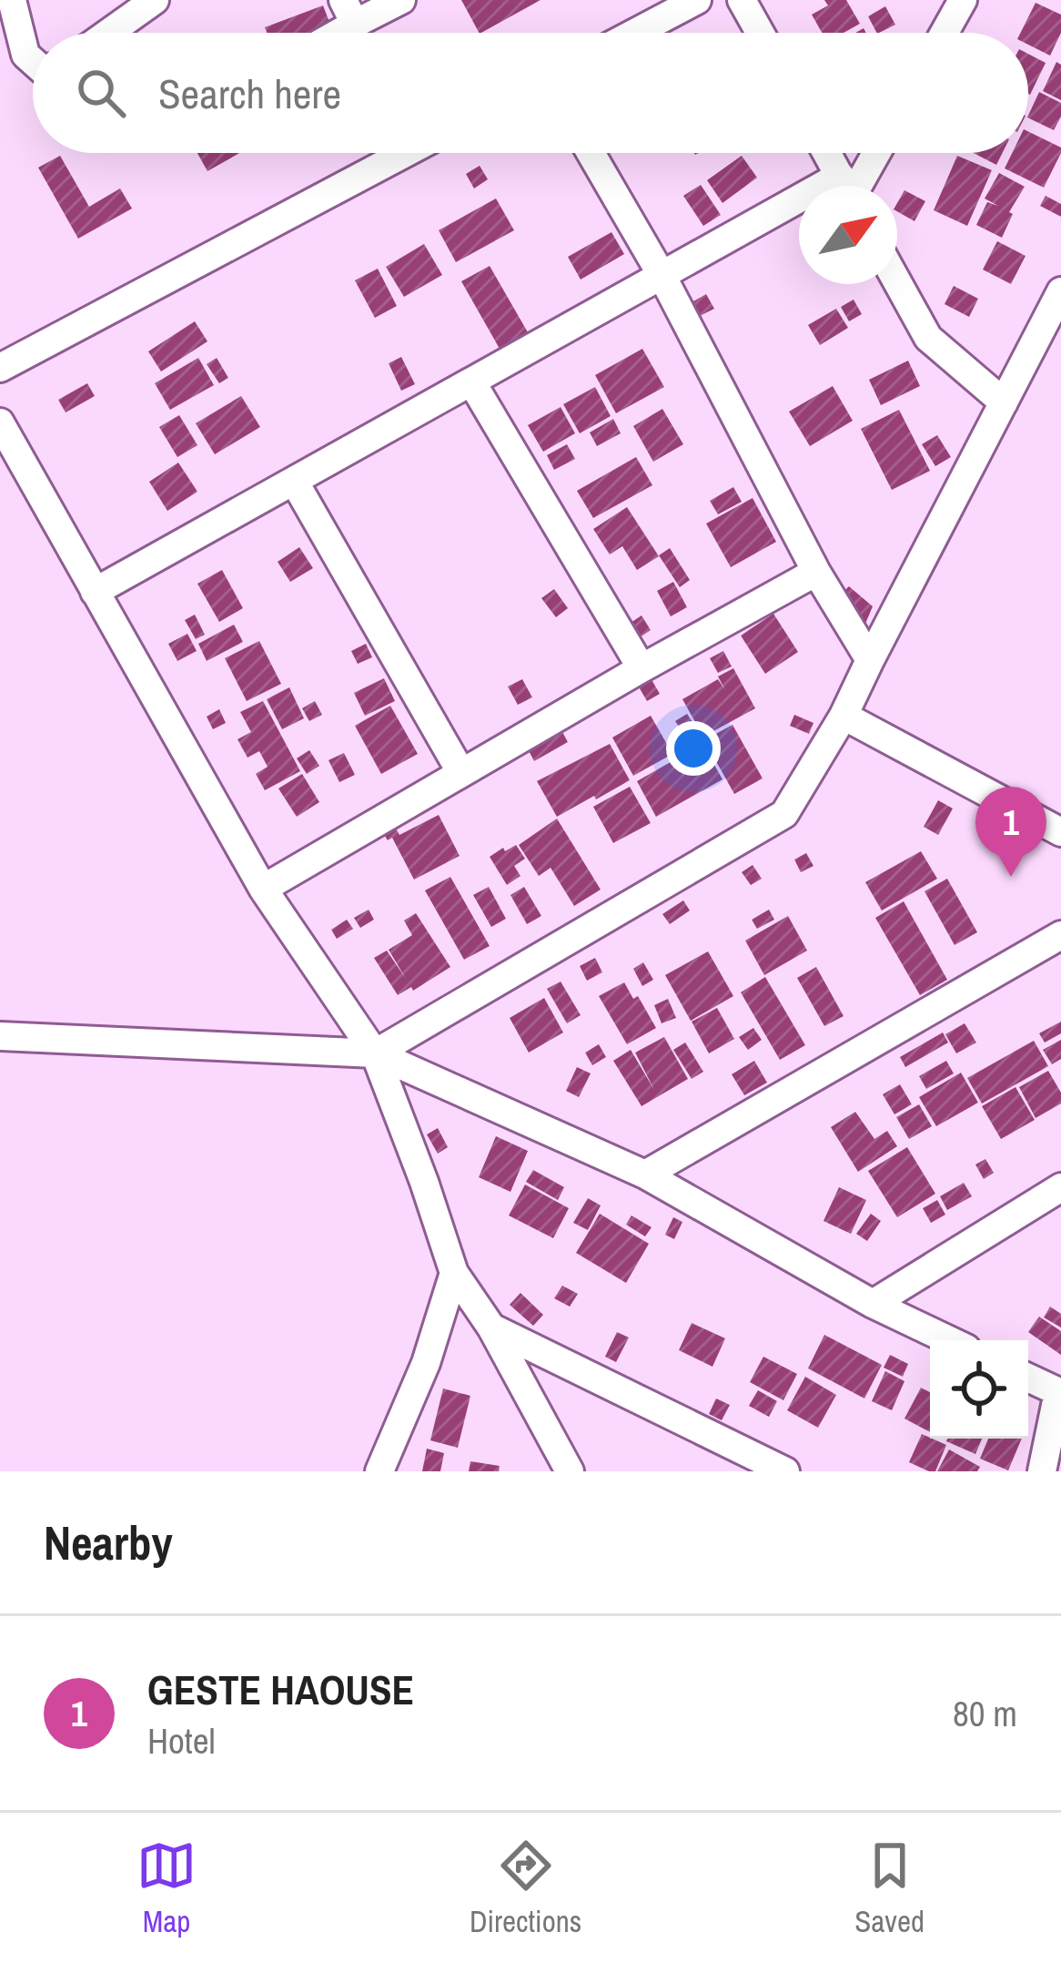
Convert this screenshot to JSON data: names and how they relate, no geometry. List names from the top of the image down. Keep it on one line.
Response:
{"north":"top right","page":{"search":"Search here","pins":"1","heading":"Nearby","list":[{"mark":"1","name":"GESTE HAOUSE","note":"Hotel","value":"80 m"}],"nav":["Map","Directions","Saved"]}}
